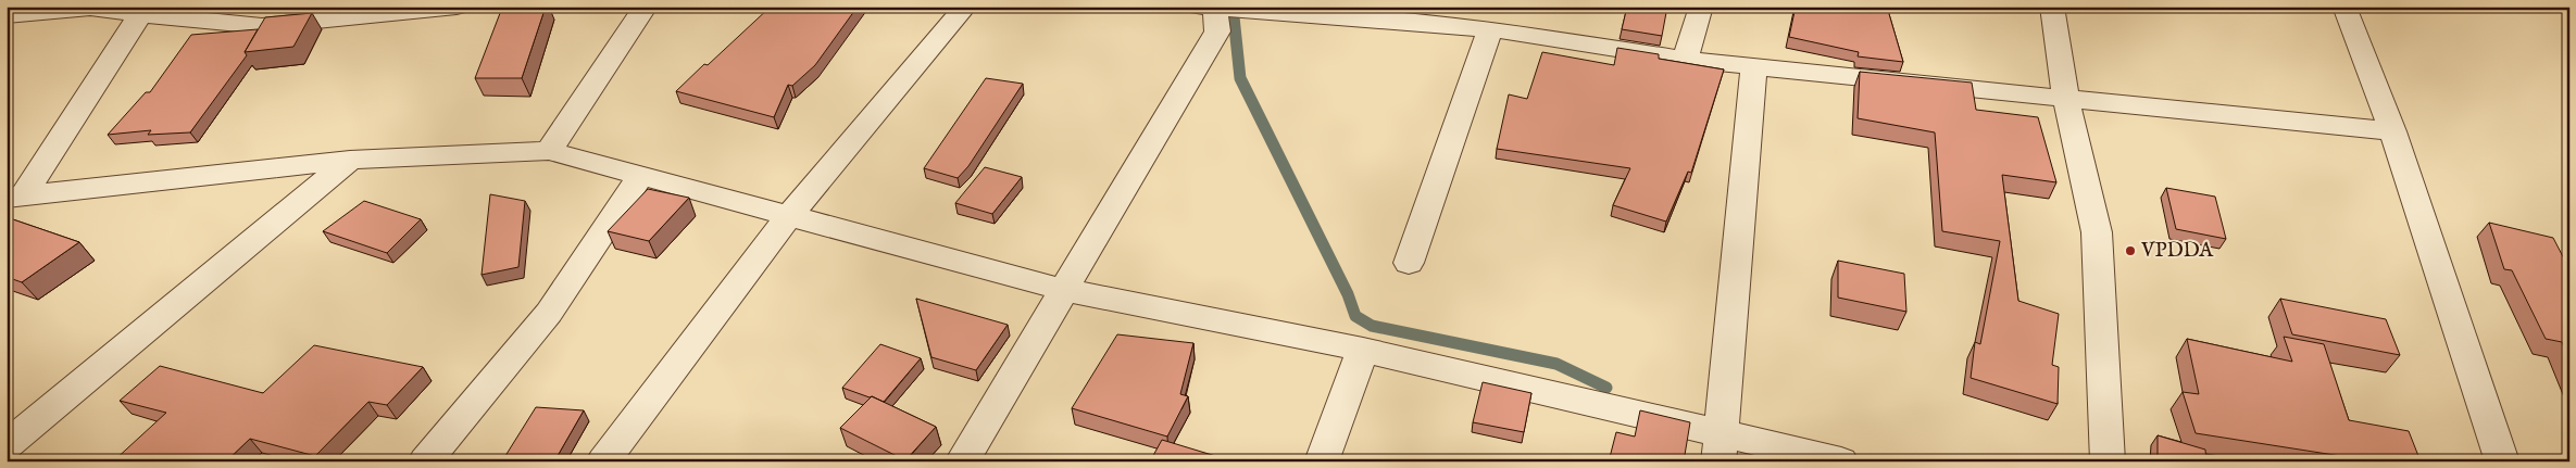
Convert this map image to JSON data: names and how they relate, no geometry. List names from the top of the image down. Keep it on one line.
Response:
{"places":["VPDDA"]}
